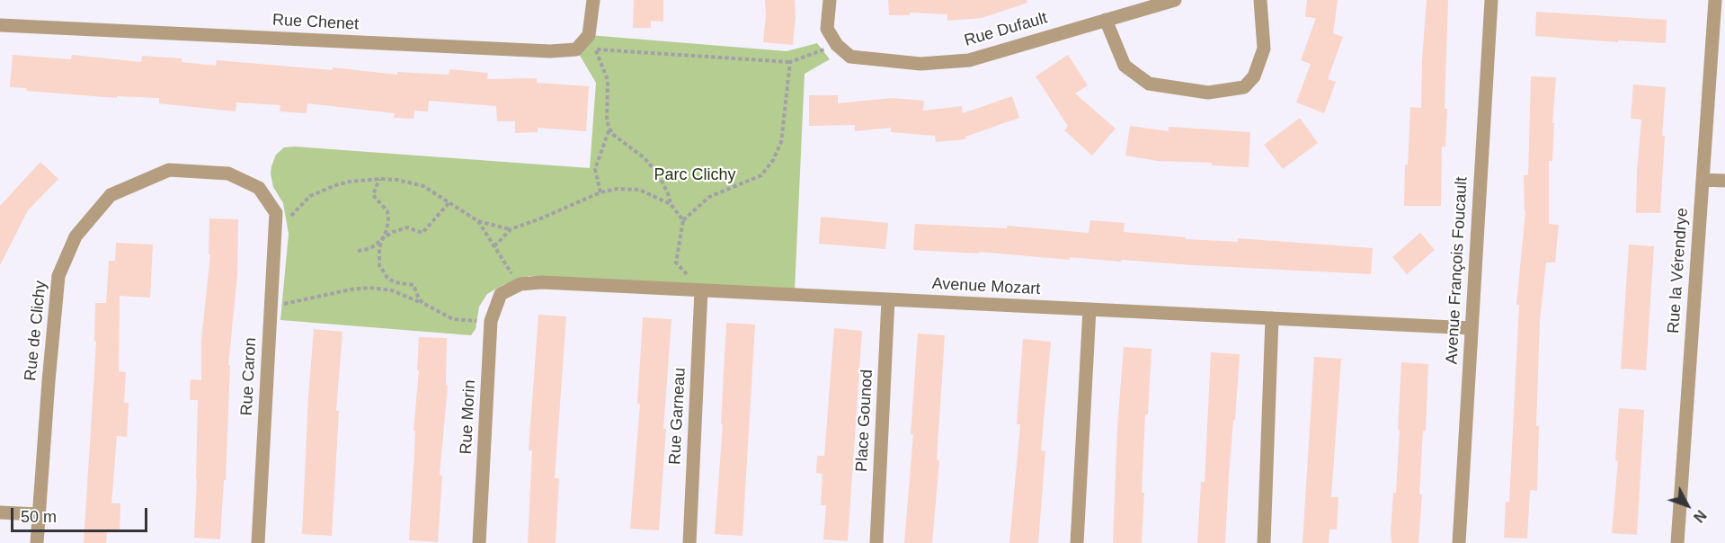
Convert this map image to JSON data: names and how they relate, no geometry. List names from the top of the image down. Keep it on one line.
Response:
{"streets":{"street":["Rue Chenet","Rue Dufault","Avenue François Foucault","Rue la Vérendrye","Avenue Mozart","Rue de Clichy","Rue Caron","Rue Garneau","Rue Morin","Place Gounod"]},"crossings":[["Avenue François Foucault","Avenue Mozart"],["Avenue Mozart","Rue Garneau"],["Avenue Mozart","Rue Morin"],["Avenue Mozart","Place Gounod"],["Rue de Clichy","Rue Caron"]],"parks":["Parc Clichy"],"scale_bar":"50 m","north":"bottom right"}
